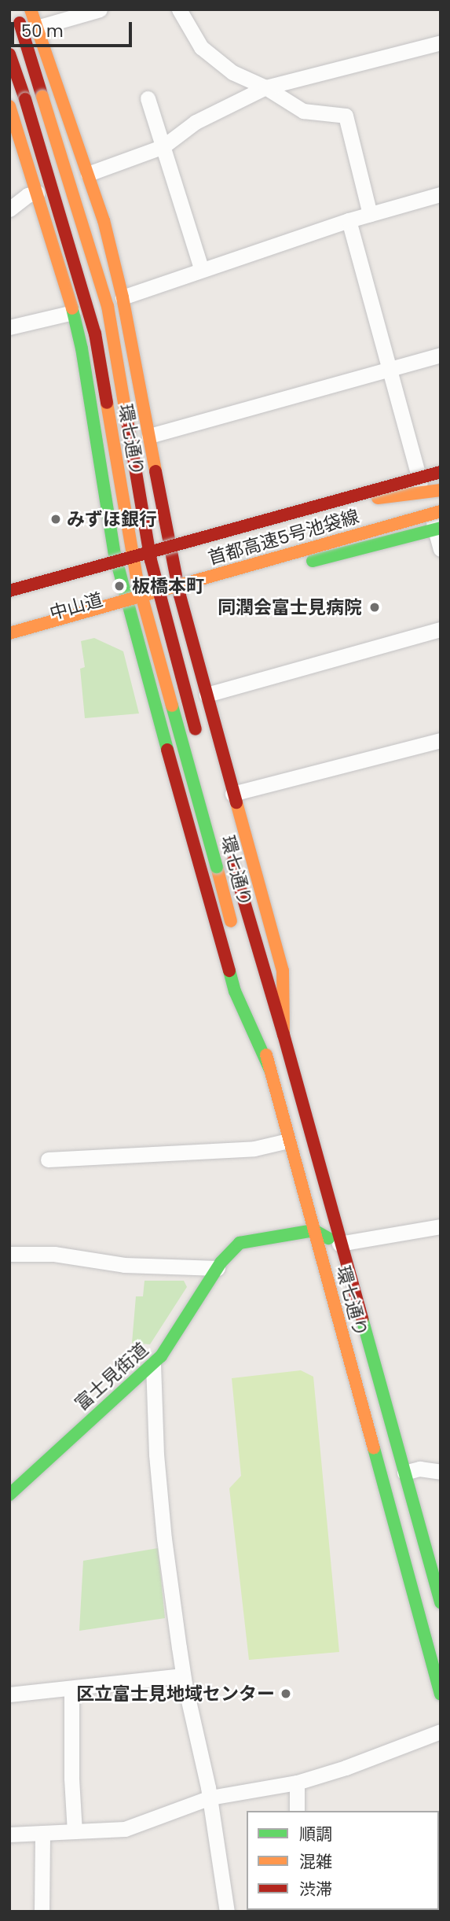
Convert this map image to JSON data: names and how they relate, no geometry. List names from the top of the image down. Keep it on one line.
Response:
{"streets":{"main road":["環七通り","首都高速5号池袋線","中山道","富士見街道"]},"crossings":[["環七通り","富士見街道"]],"places":["みずほ銀行","板橋本町","同潤会富士見病院","区立富士見地域センター"],"legend":["順調","混雑","渋滞"],"scale_bar":"50 m"}
